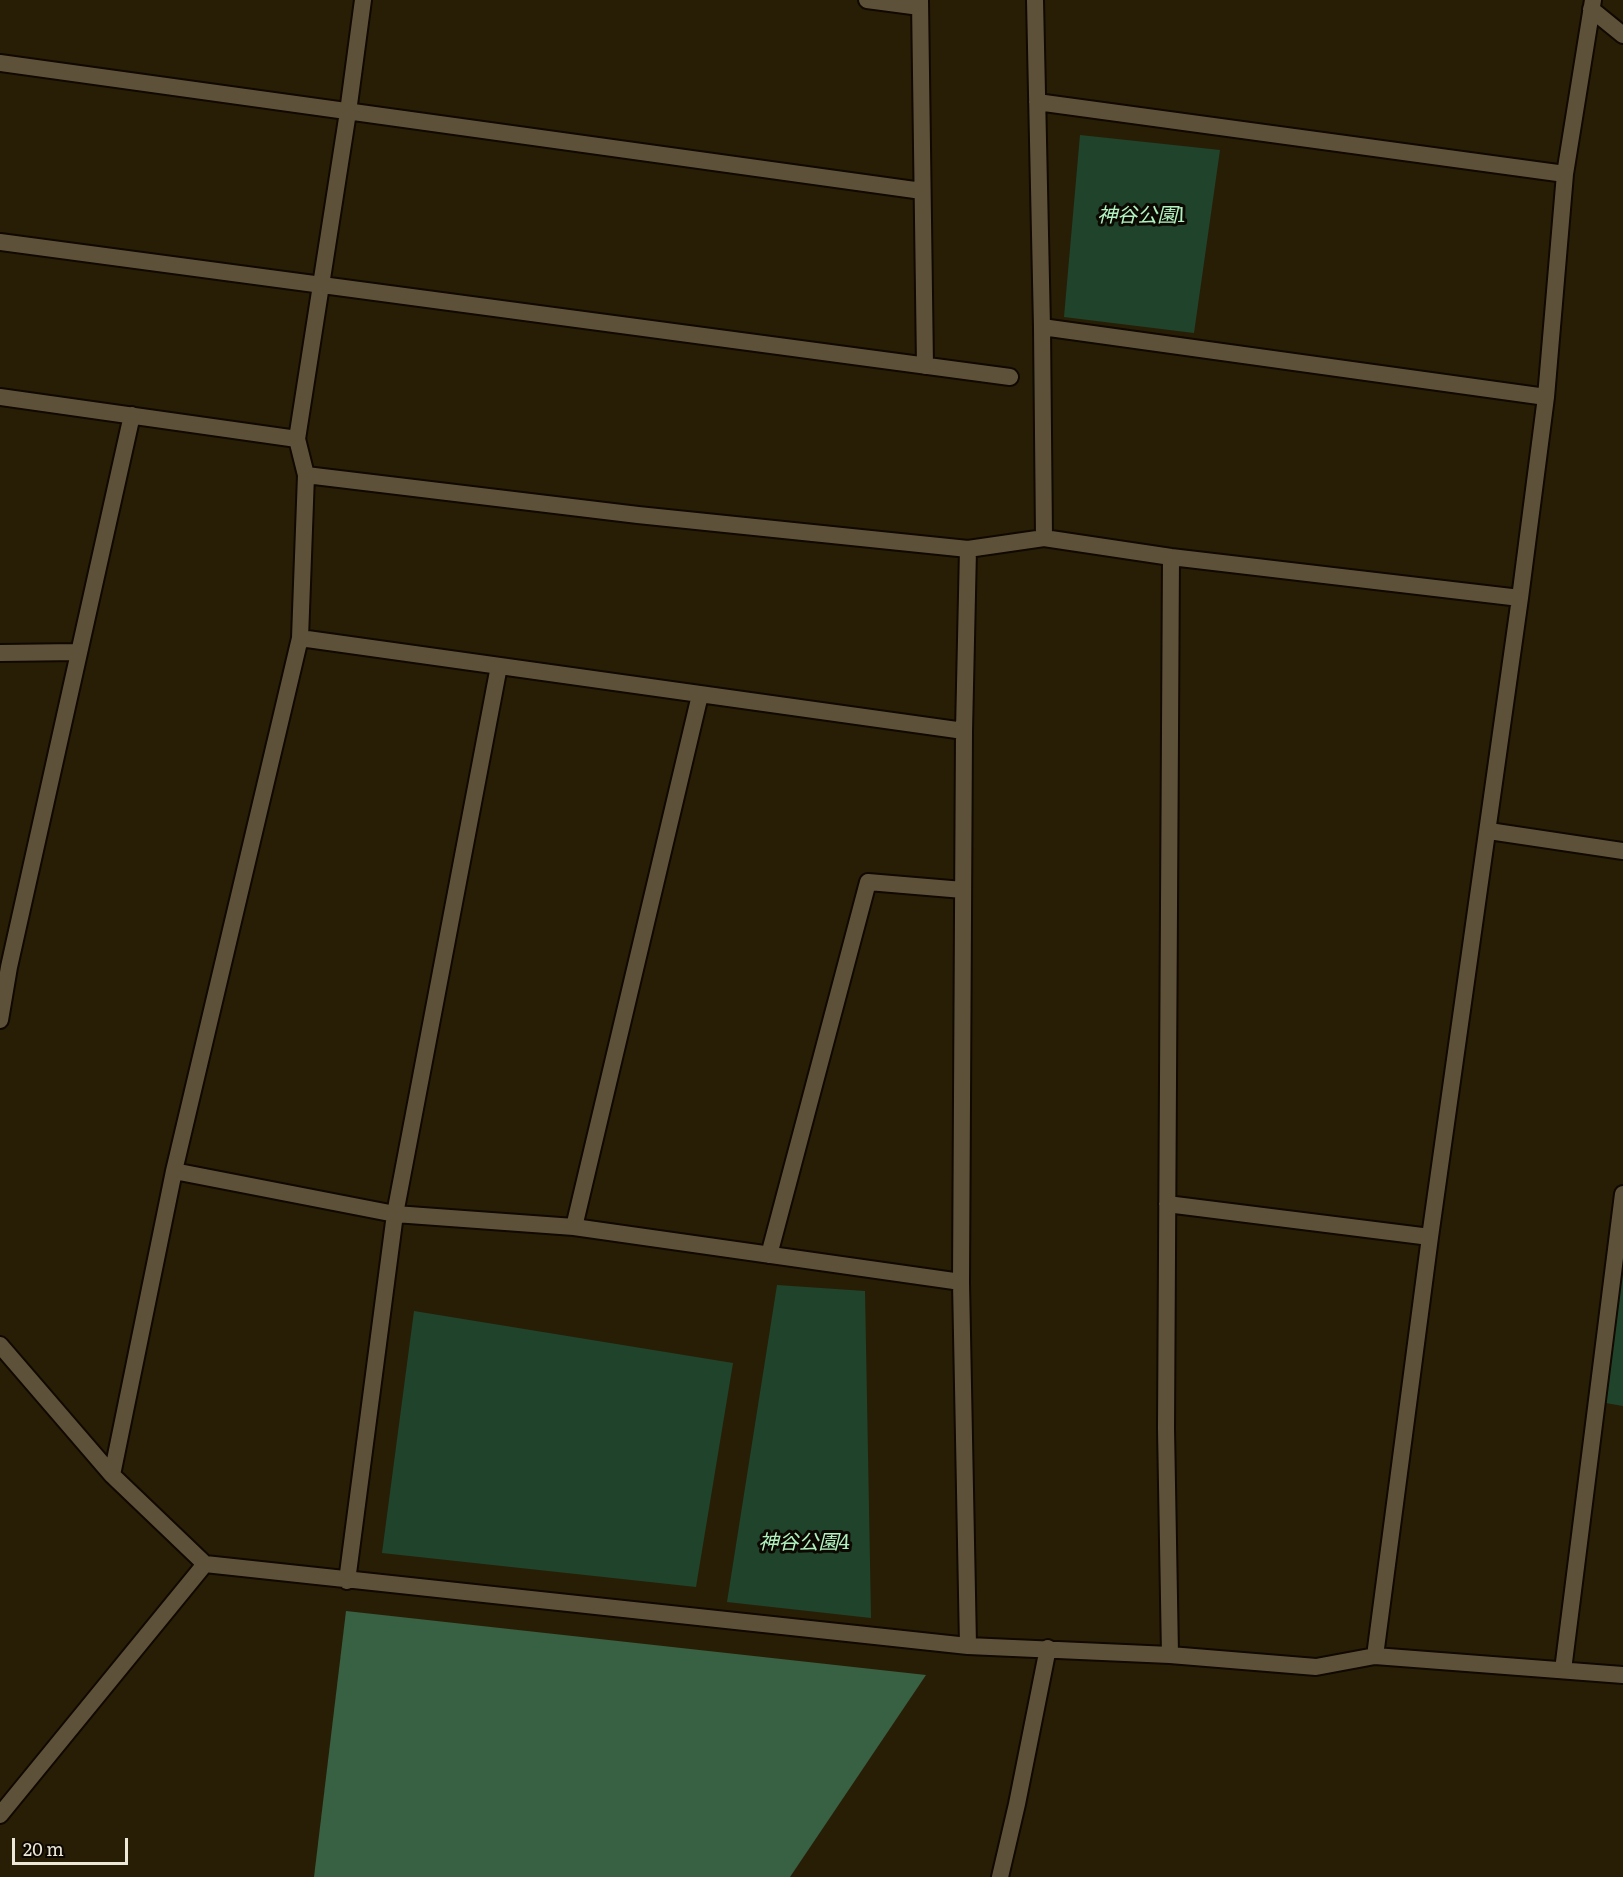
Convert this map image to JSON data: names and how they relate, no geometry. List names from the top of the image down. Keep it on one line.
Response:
{"parks":["神谷公園1","神谷公園4"],"scale_bar":"20 m"}
